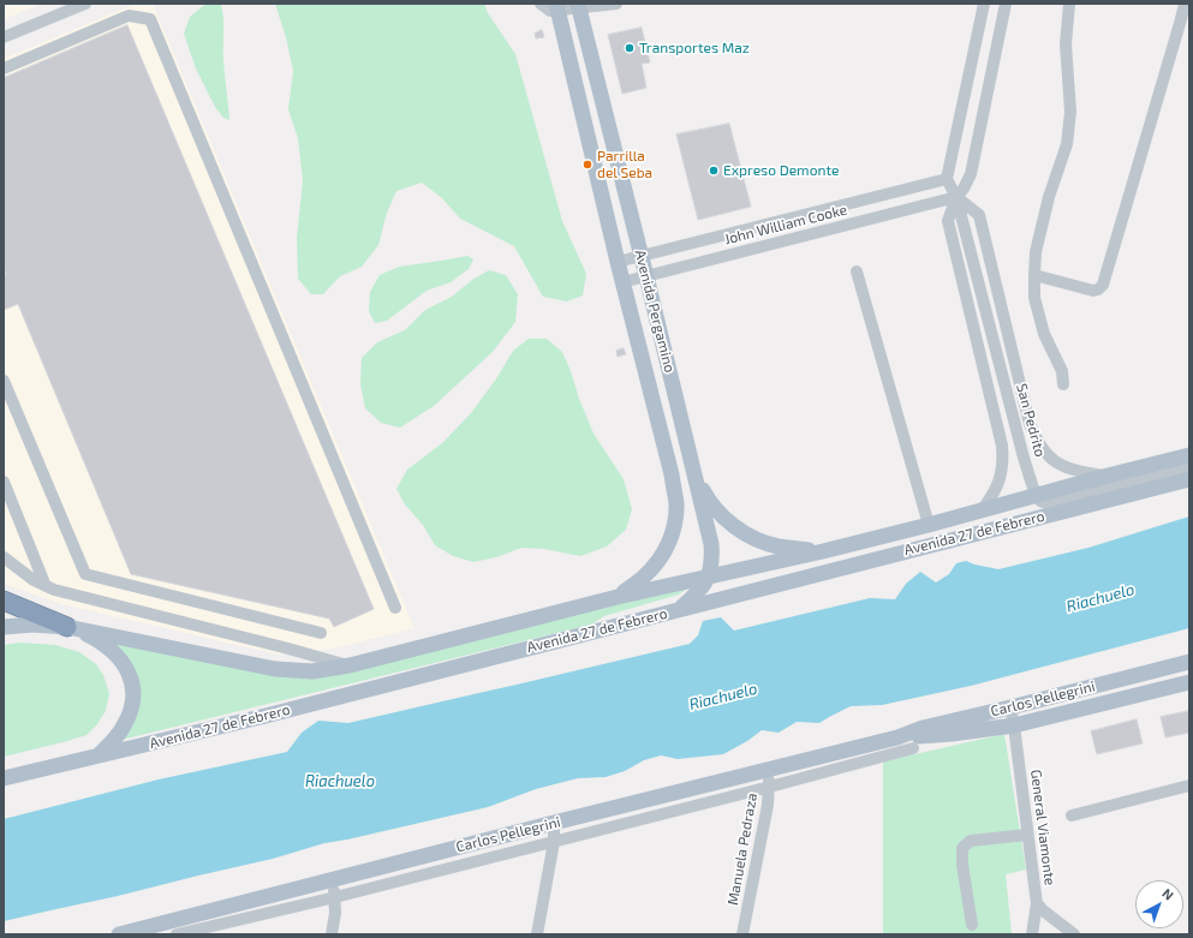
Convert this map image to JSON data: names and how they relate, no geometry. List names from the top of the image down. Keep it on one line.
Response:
{"streets":{"main road":["Avenida Pergamino","Avenida 27 de Febrero","Carlos Pellegrini"],"street":["John William Cooke","San Pedrito","General Viamonte","Manuela Pedraza"]},"crossings":[["John William Cooke","Avenida Pergamino"],["John William Cooke","San Pedrito"],["Avenida Pergamino","Avenida 27 de Febrero"],["San Pedrito","Avenida 27 de Febrero"],["Carlos Pellegrini","General Viamonte"],["Carlos Pellegrini","Manuela Pedraza"]],"water":["Riachuelo"],"places":["Transportes Maz","Parrilla del Seba","Expreso Demonte"],"north":"top right"}
